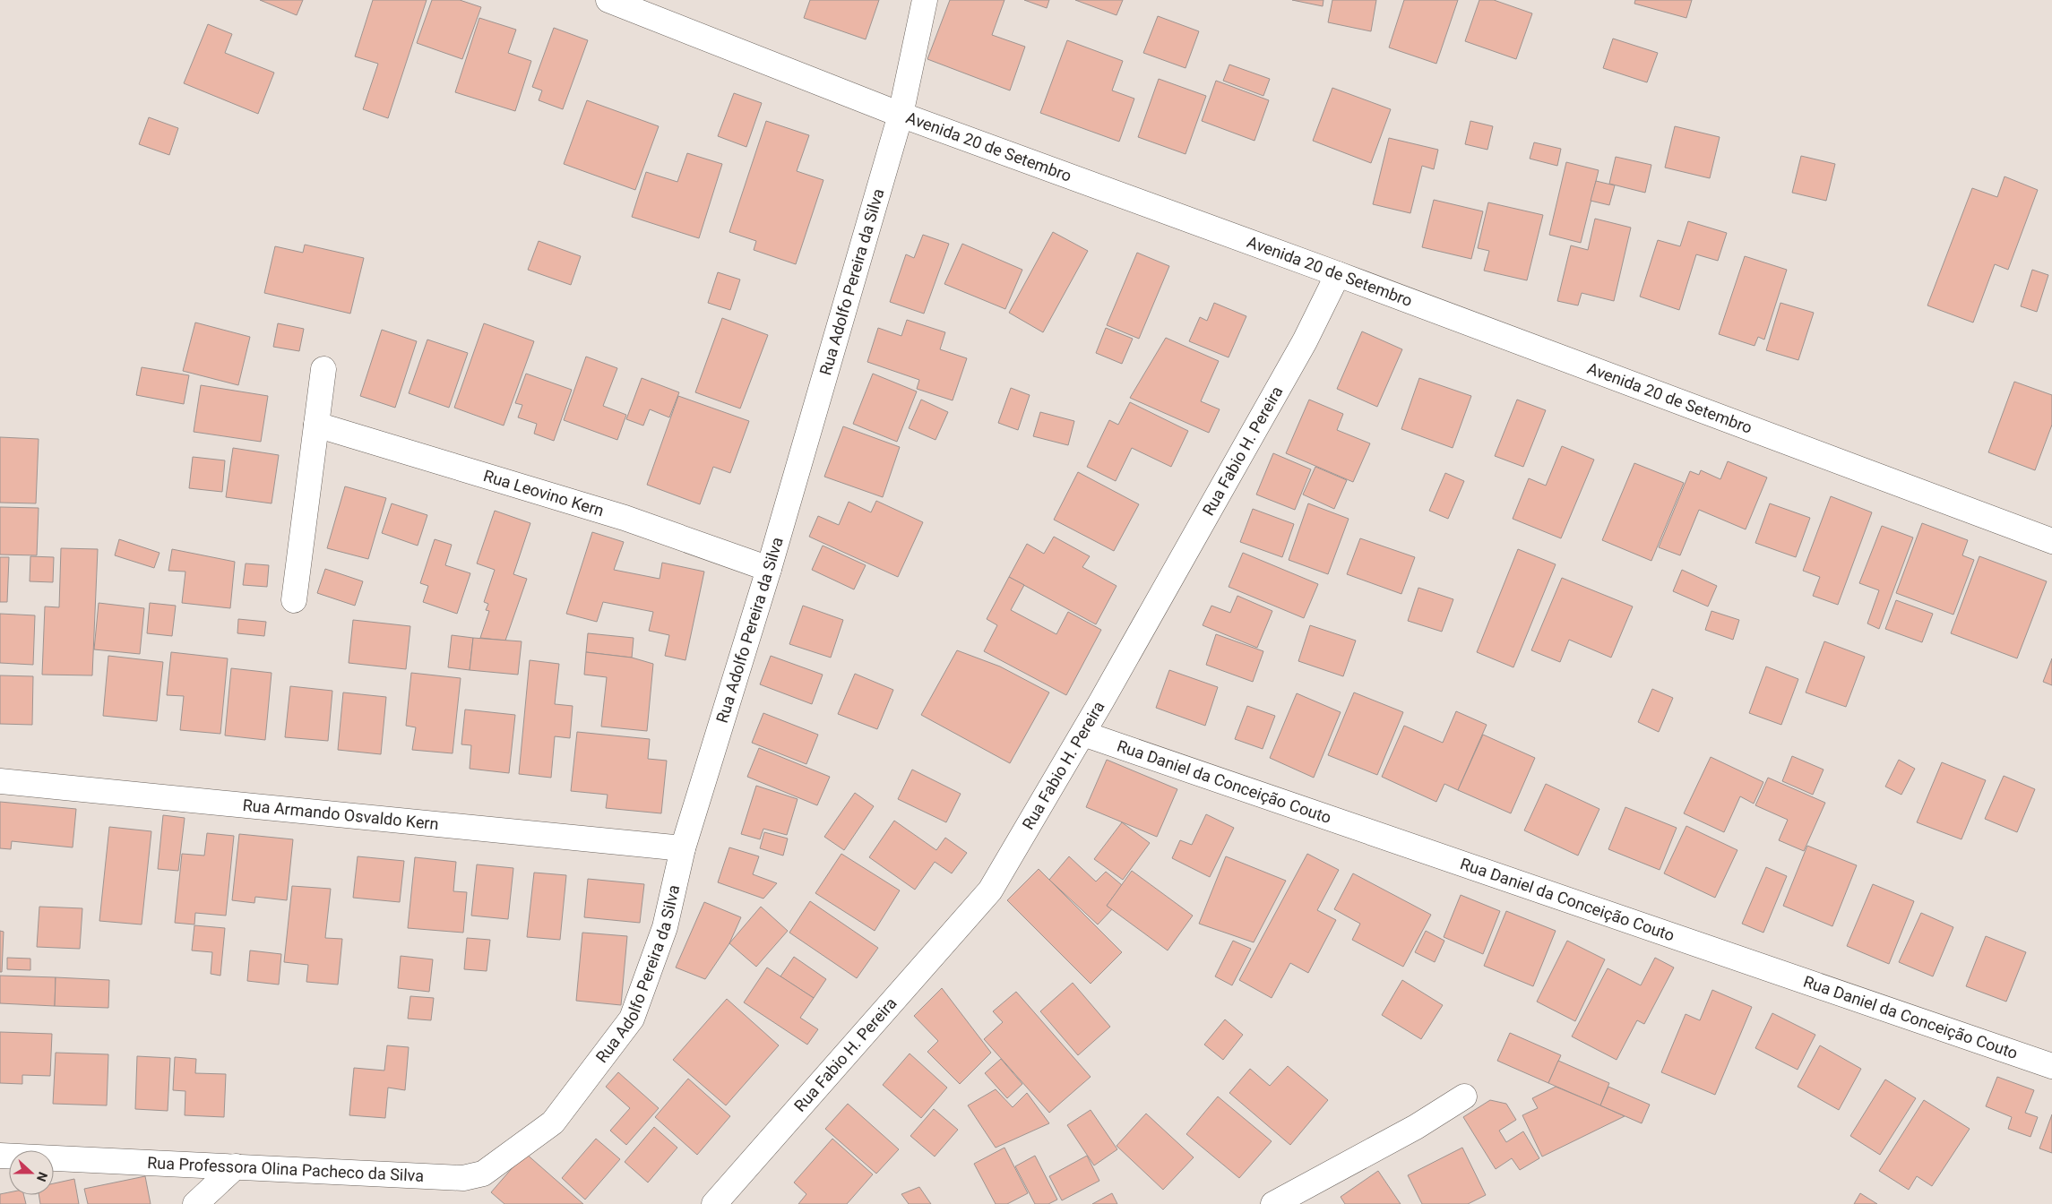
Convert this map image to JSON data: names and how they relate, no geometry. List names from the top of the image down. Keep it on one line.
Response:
{"streets":{"street":["Avenida 20 de Setembro","Rua Adolfo Pereira da Silva","Rua Fabio H. Pereira","Rua Leovino Kern","Rua Daniel da Conceição Couto","Rua Armando Osvaldo Kern","Rua Professora Olina Pacheco da Silva"]},"crossings":[["Avenida 20 de Setembro","Rua Adolfo Pereira da Silva"],["Avenida 20 de Setembro","Rua Fabio H. Pereira"],["Rua Adolfo Pereira da Silva","Rua Leovino Kern"],["Rua Adolfo Pereira da Silva","Rua Armando Osvaldo Kern"],["Rua Adolfo Pereira da Silva","Rua Professora Olina Pacheco da Silva"],["Rua Fabio H. Pereira","Rua Daniel da Conceição Couto"]],"north":"right"}
